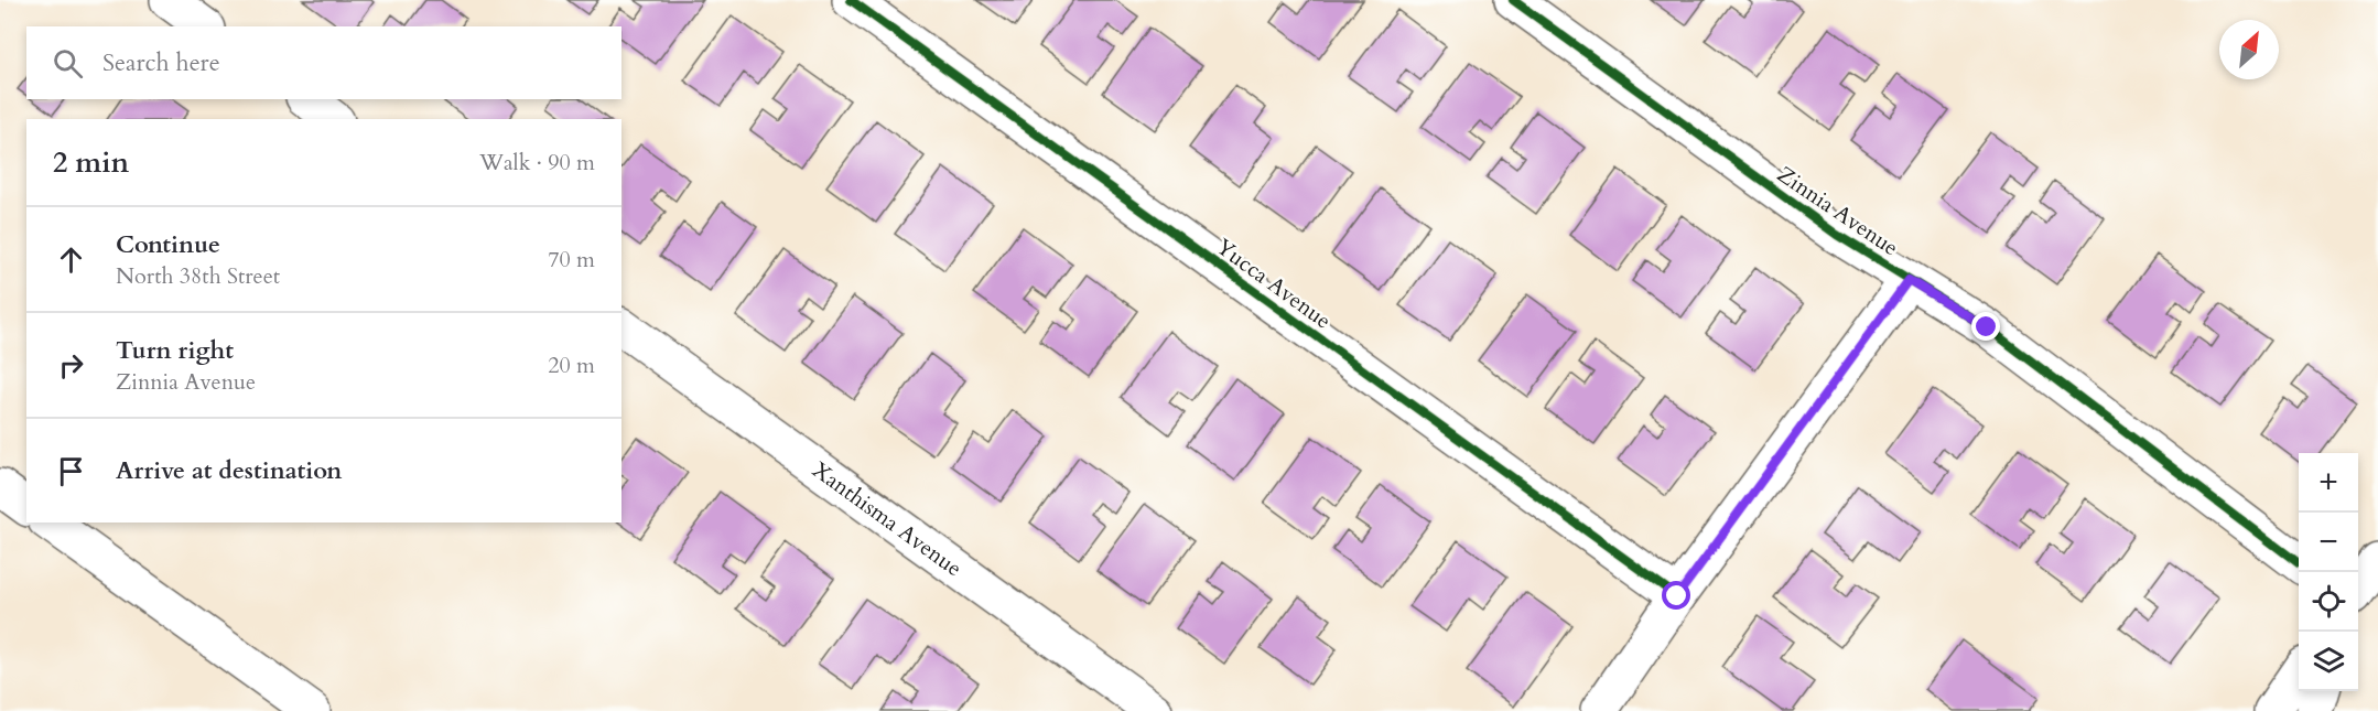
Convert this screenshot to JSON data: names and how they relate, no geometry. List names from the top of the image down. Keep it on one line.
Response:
{"streets":{"street":["Zinnia Avenue","Yucca Avenue","Xanthisma Avenue"]},"north":"top right","page":{"search":"Search here","heading":["2 min","Walk · 90 m"],"list":[["Continue","North 38th Street","70 m"],["Turn right","Zinnia Avenue","20 m"],"Arrive at destination"],"map_buttons":["+","−"]}}
